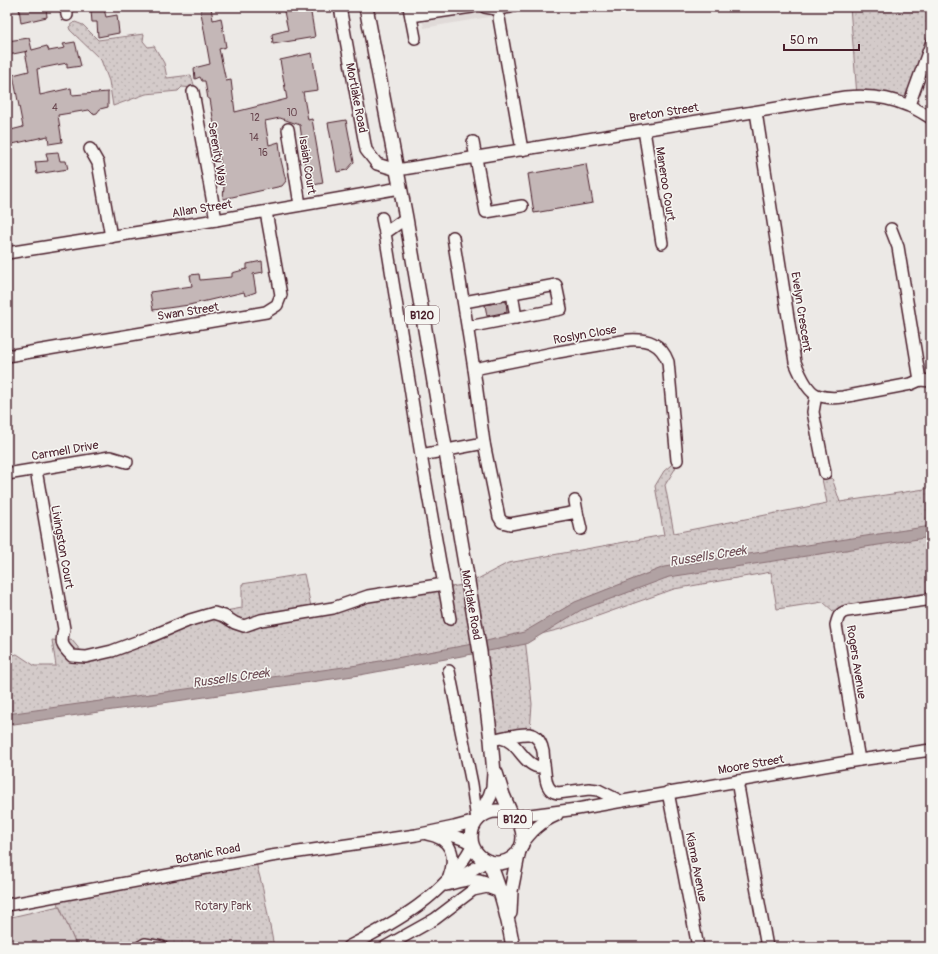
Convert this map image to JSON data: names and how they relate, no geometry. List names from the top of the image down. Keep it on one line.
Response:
{"streets":{"main road":["Mortlake Road","B120"],"street":["Breton Street","Serenity Way","Isaiah Court","Maneroo Court","Allan Street","Swan Street","Evelyn Crescent","Roslyn Close","Carmell Drive","Livingston Court","Rogers Avenue","Moore Street","Botanic Road","Kiama Avenue"]},"crossings":[["Mortlake Road","Breton Street"],["Mortlake Road","Allan Street"],["Mortlake Road","B120"],["Mortlake Road","Livingston Court"],["Mortlake Road","Moore Street"],["Mortlake Road","Botanic Road"],["Breton Street","Maneroo Court"],["Breton Street","Evelyn Crescent"],["Serenity Way","Allan Street"],["Isaiah Court","Allan Street"],["Allan Street","Swan Street"],["B120","Moore Street"],["B120","Botanic Road"],["Carmell Drive","Livingston Court"],["Rogers Avenue","Moore Street"],["Moore Street","Botanic Road"],["Moore Street","Kiama Avenue"]],"water":["Russells Creek"],"parks":["Rotary Park"],"house_numbers":["4","10","12","14","16"],"scale_bar":"50 m"}
